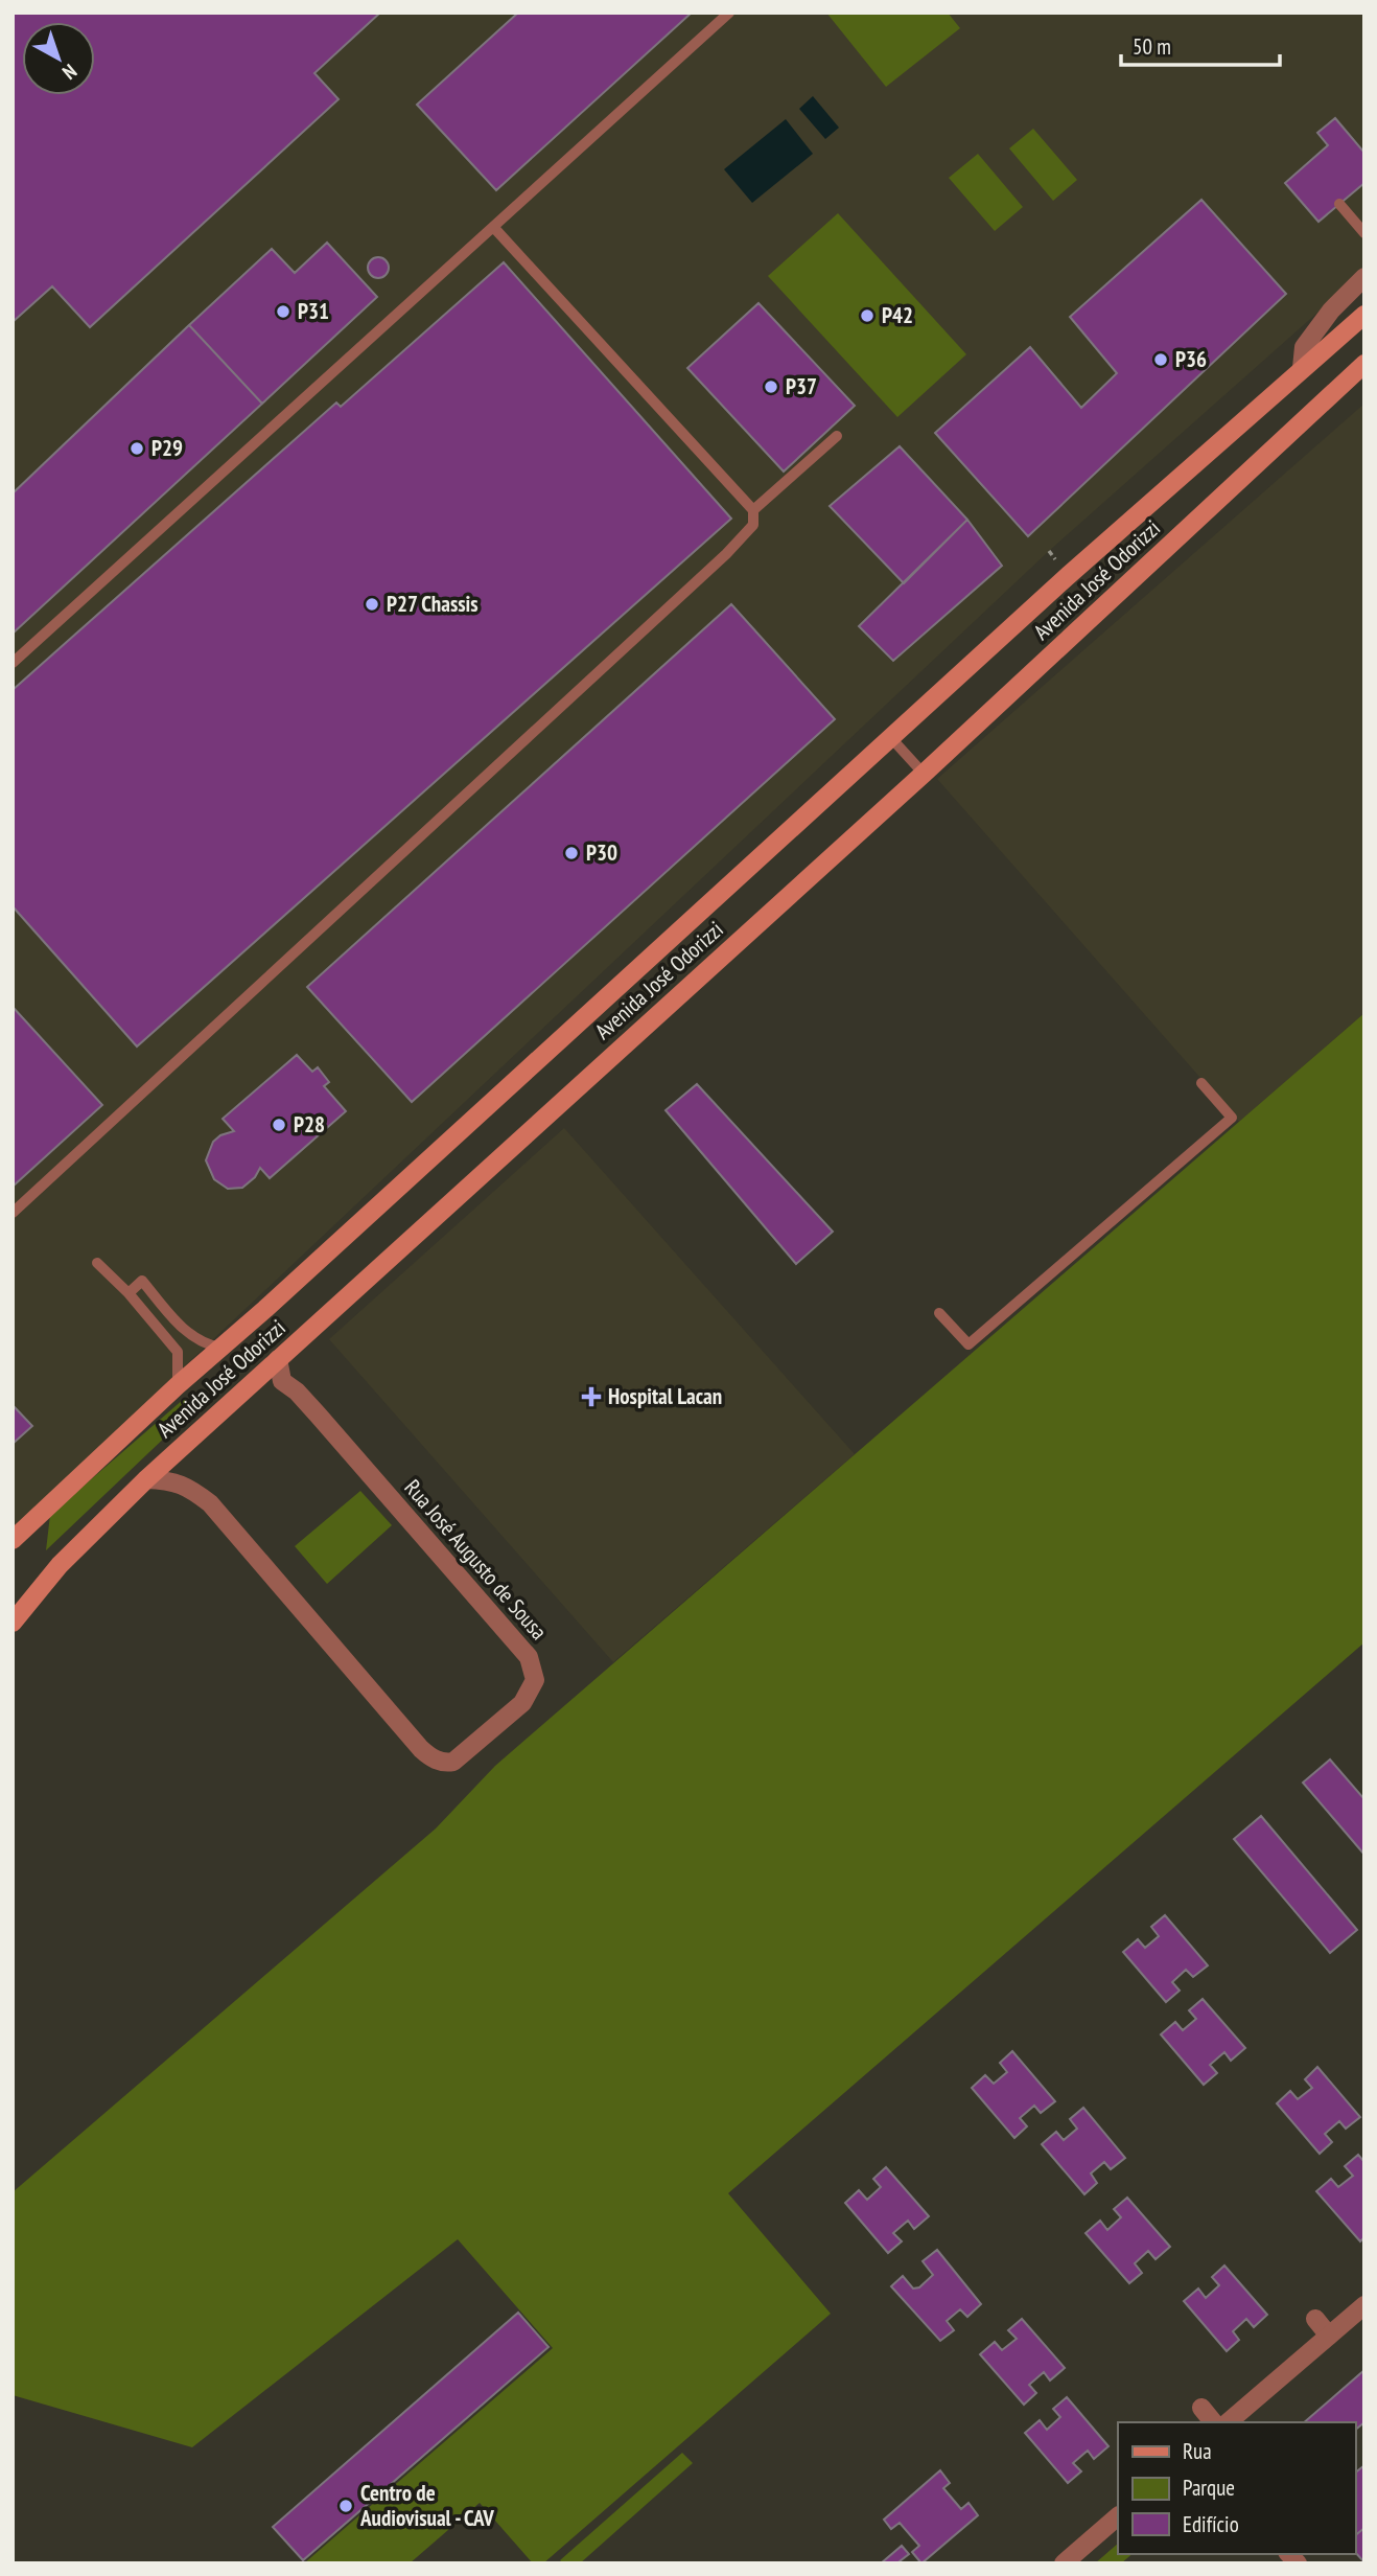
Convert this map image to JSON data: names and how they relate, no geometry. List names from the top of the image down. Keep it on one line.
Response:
{"streets":{"main road":["Avenida José Odorizzi"],"street":["Rua José Augusto de Sousa"]},"crossings":[["Avenida José Odorizzi","Rua José Augusto de Sousa"]],"places":{"other":["P31","P42","P36","P37","P29","P27 Chassis","P30","P28","Centro de Audiovisual - CAV"],"health":["Hospital Lacan"]},"legend":["Rua","Parque","Edifício"],"scale_bar":"50 m","north":"bottom right"}
